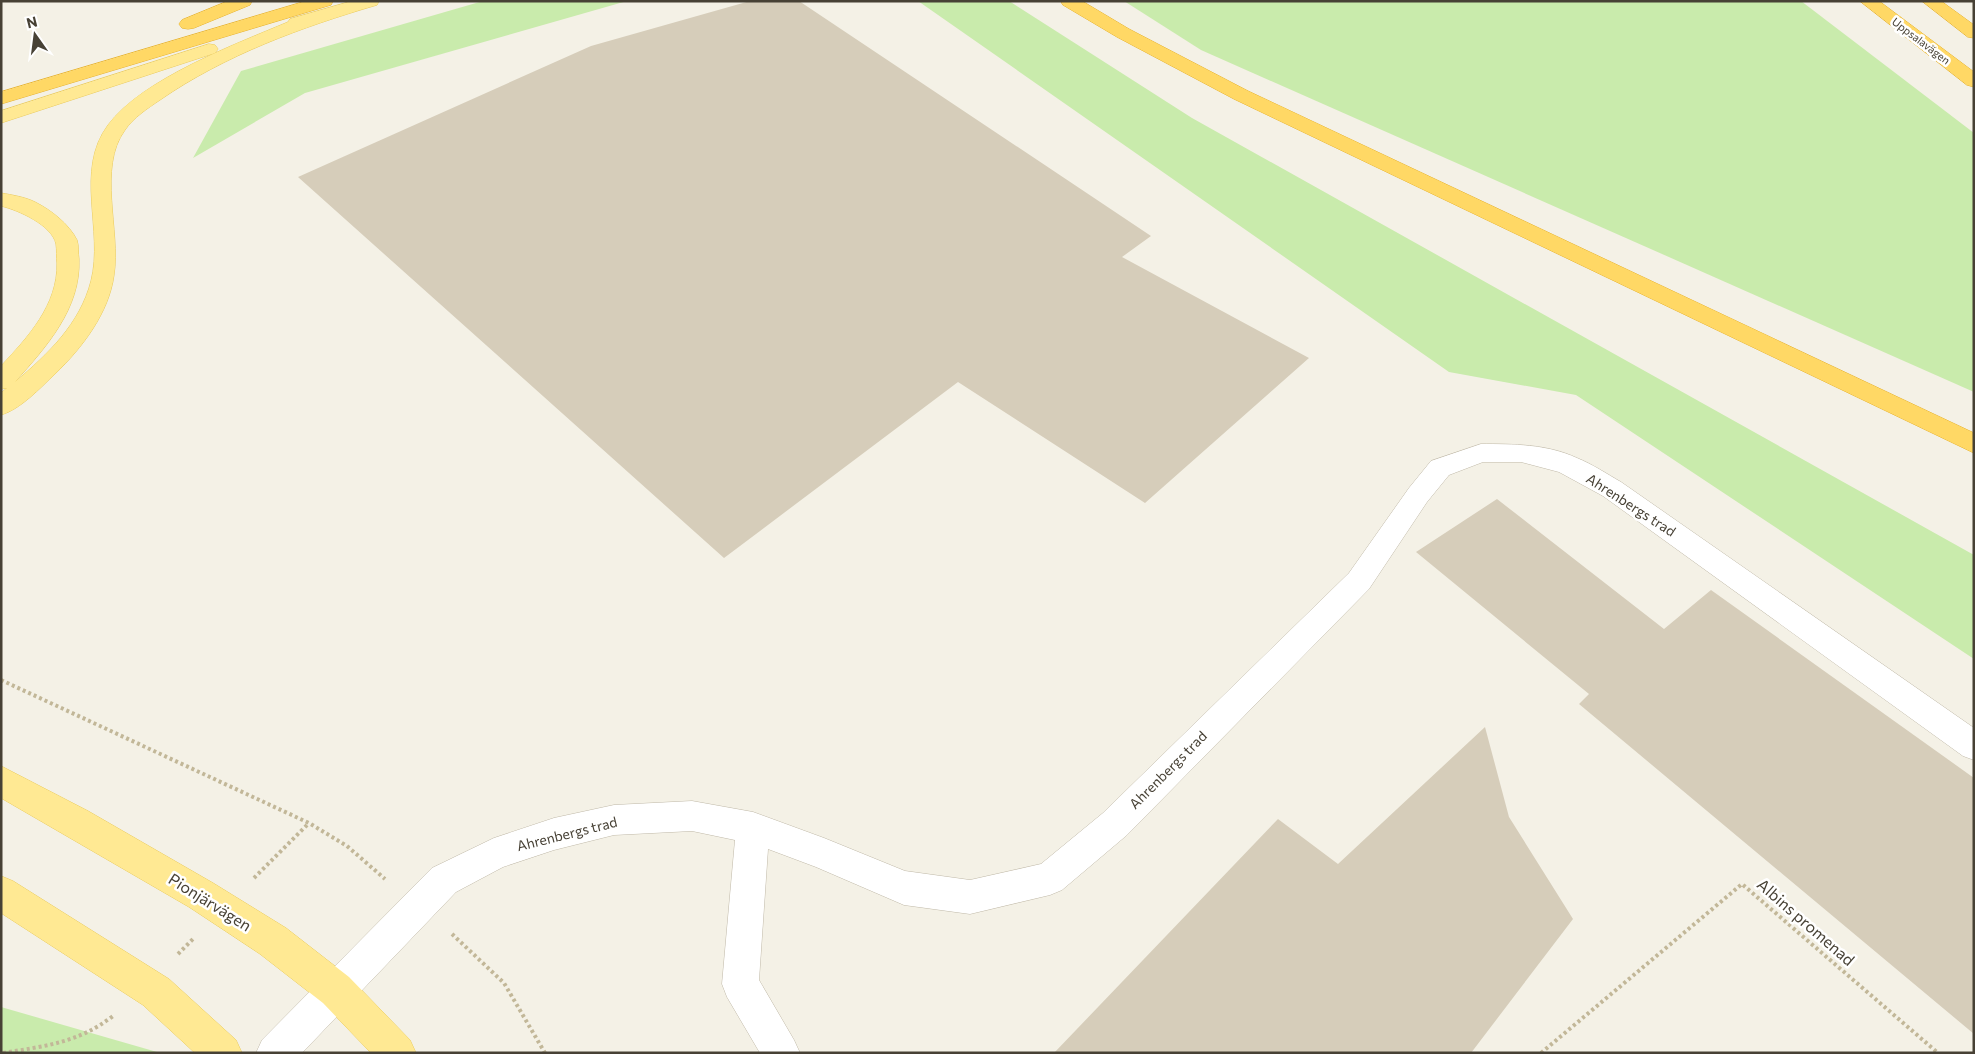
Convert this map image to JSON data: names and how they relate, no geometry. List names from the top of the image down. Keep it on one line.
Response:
{"streets":{"highway":["Uppsalavägen"],"main road":["Pionjärvägen"],"street":["Ahrenbergs trad"],"path":["Albins promenad"]},"crossings":[["Ahrenbergs trad","Pionjärvägen"]],"north":"top"}
